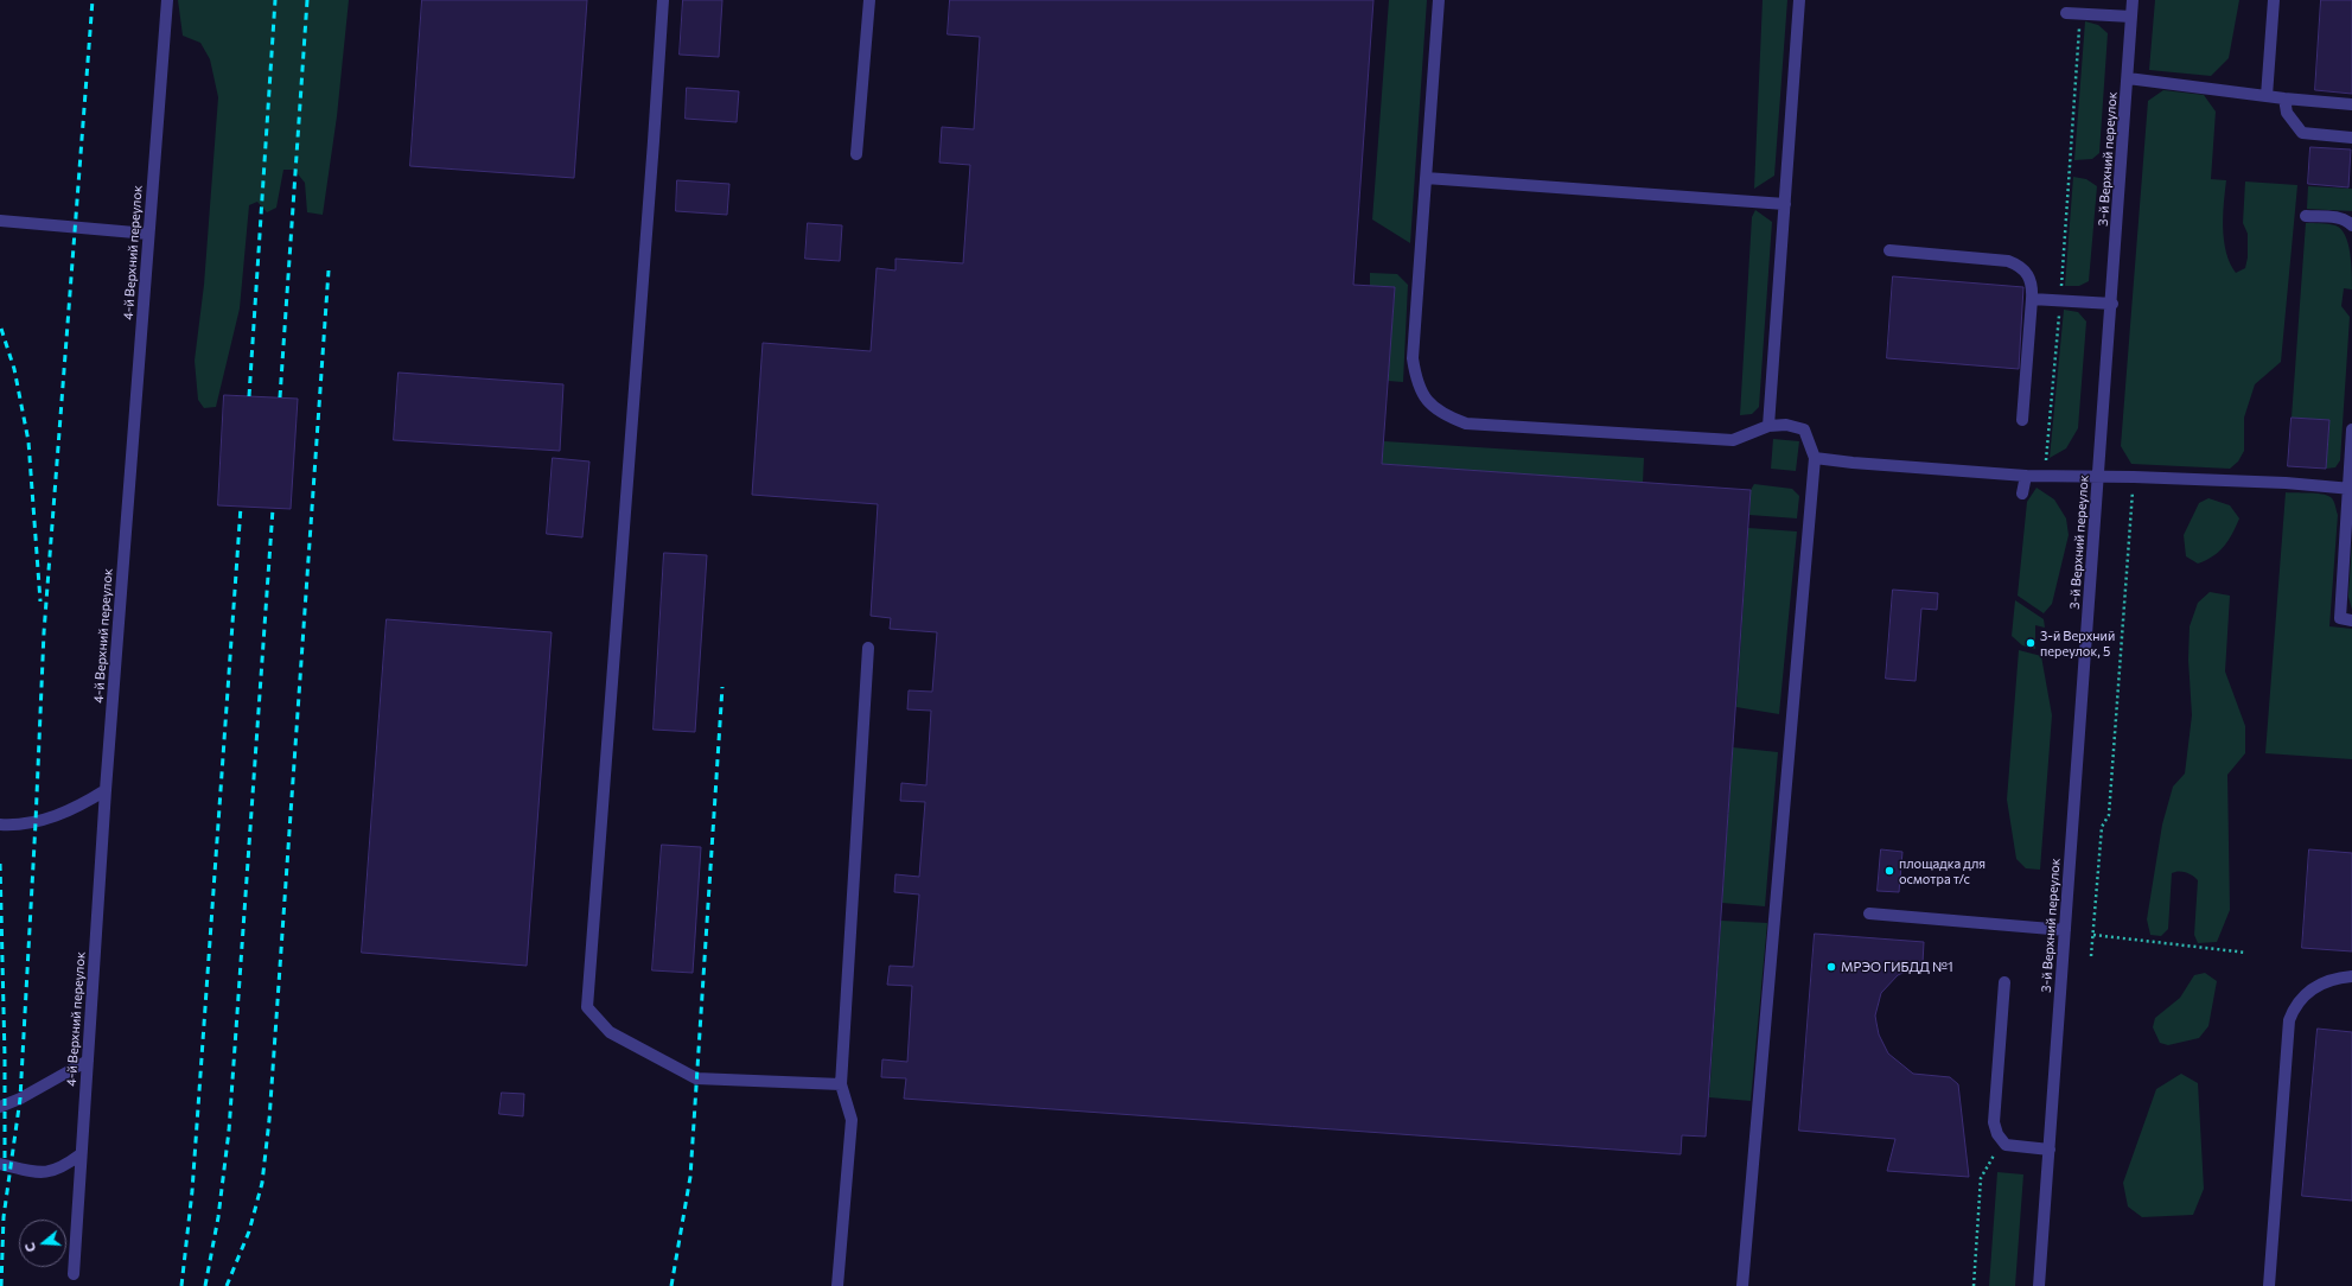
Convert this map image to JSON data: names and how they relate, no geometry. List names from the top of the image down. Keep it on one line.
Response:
{"streets":{"street":["3-й Верхний переулок","4-й Верхний переулок"]},"places":["3-й Верхний переулок, 5","площадка для осмотра т/с","МРЭО ГИБДД №1"],"north":"left"}
